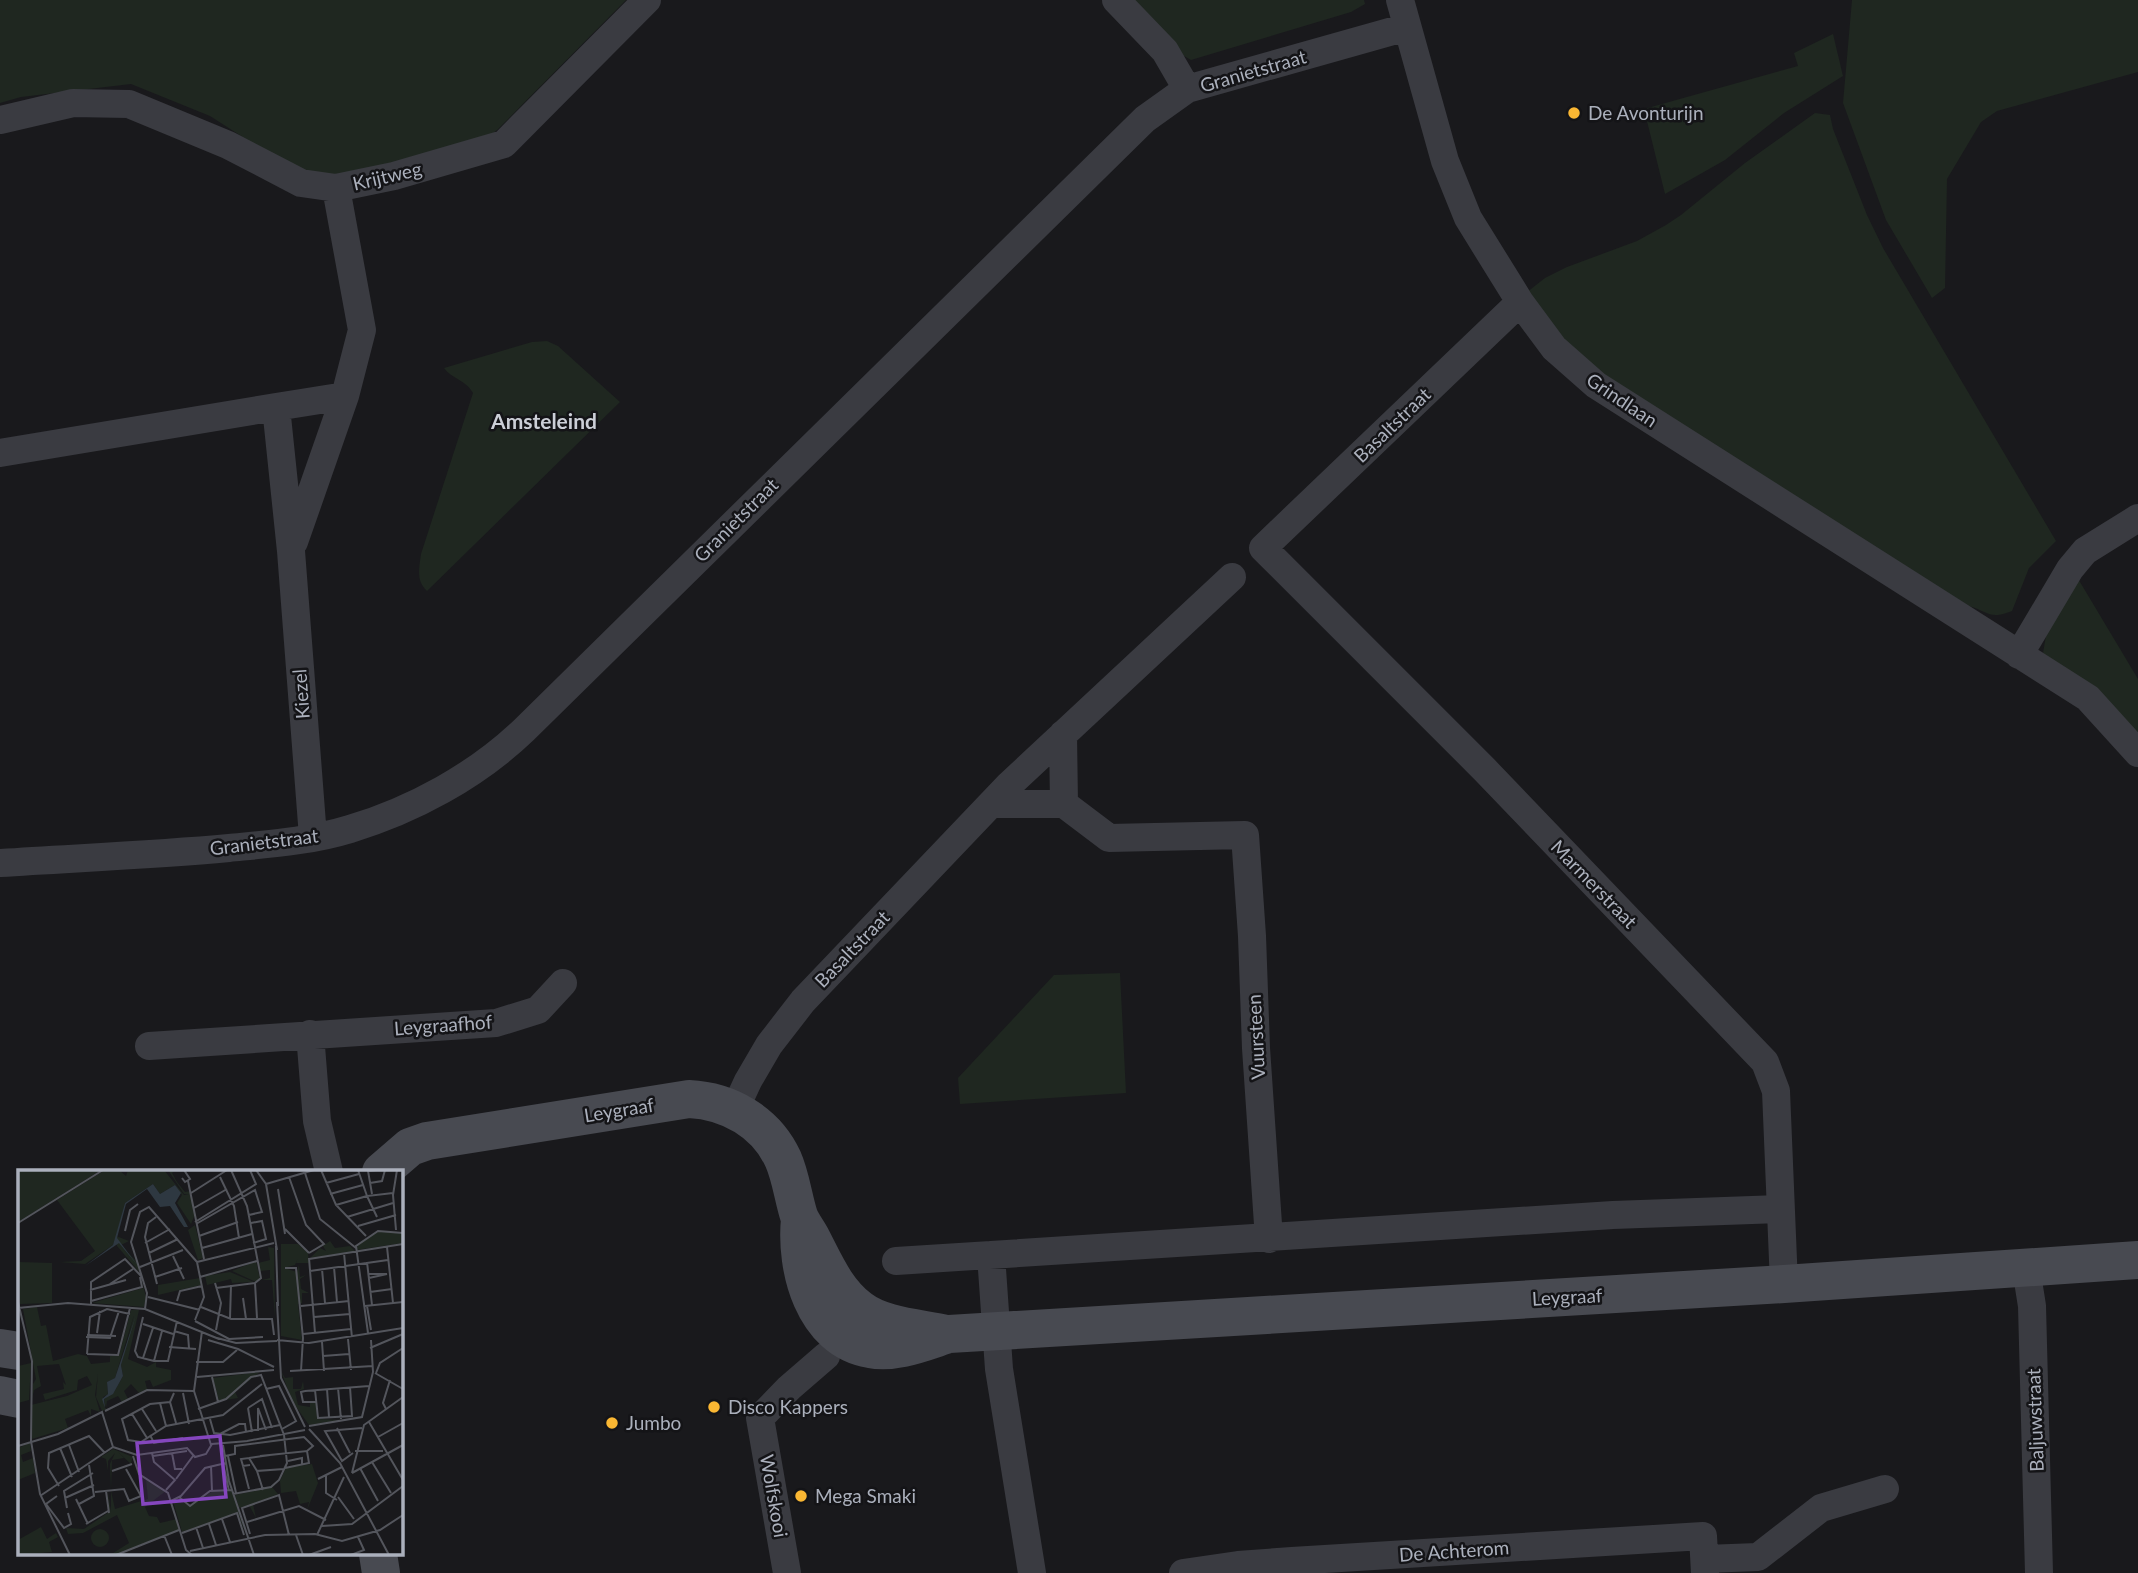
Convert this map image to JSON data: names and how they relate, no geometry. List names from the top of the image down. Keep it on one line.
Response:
{"streets":{"street":["Granietstraat","Krijtweg","Grindlaan","Basaltstraat","Kiezel","Marmerstraat","Leygraafhof","Vuursteen","Leygraaf","Baljuwstraat","Wolfskooi","De Achterom"]},"crossings":[["Granietstraat","Grindlaan"],["Granietstraat","Kiezel"],["Krijtweg","Kiezel"],["Grindlaan","Basaltstraat"],["Basaltstraat","Marmerstraat"],["Basaltstraat","Leygraaf"],["Marmerstraat","Leygraaf"],["Leygraaf","Baljuwstraat"]],"districts":["Amsteleind"],"places":["De Avonturijn","Disco Kappers","Jumbo","Mega Smaki"]}
